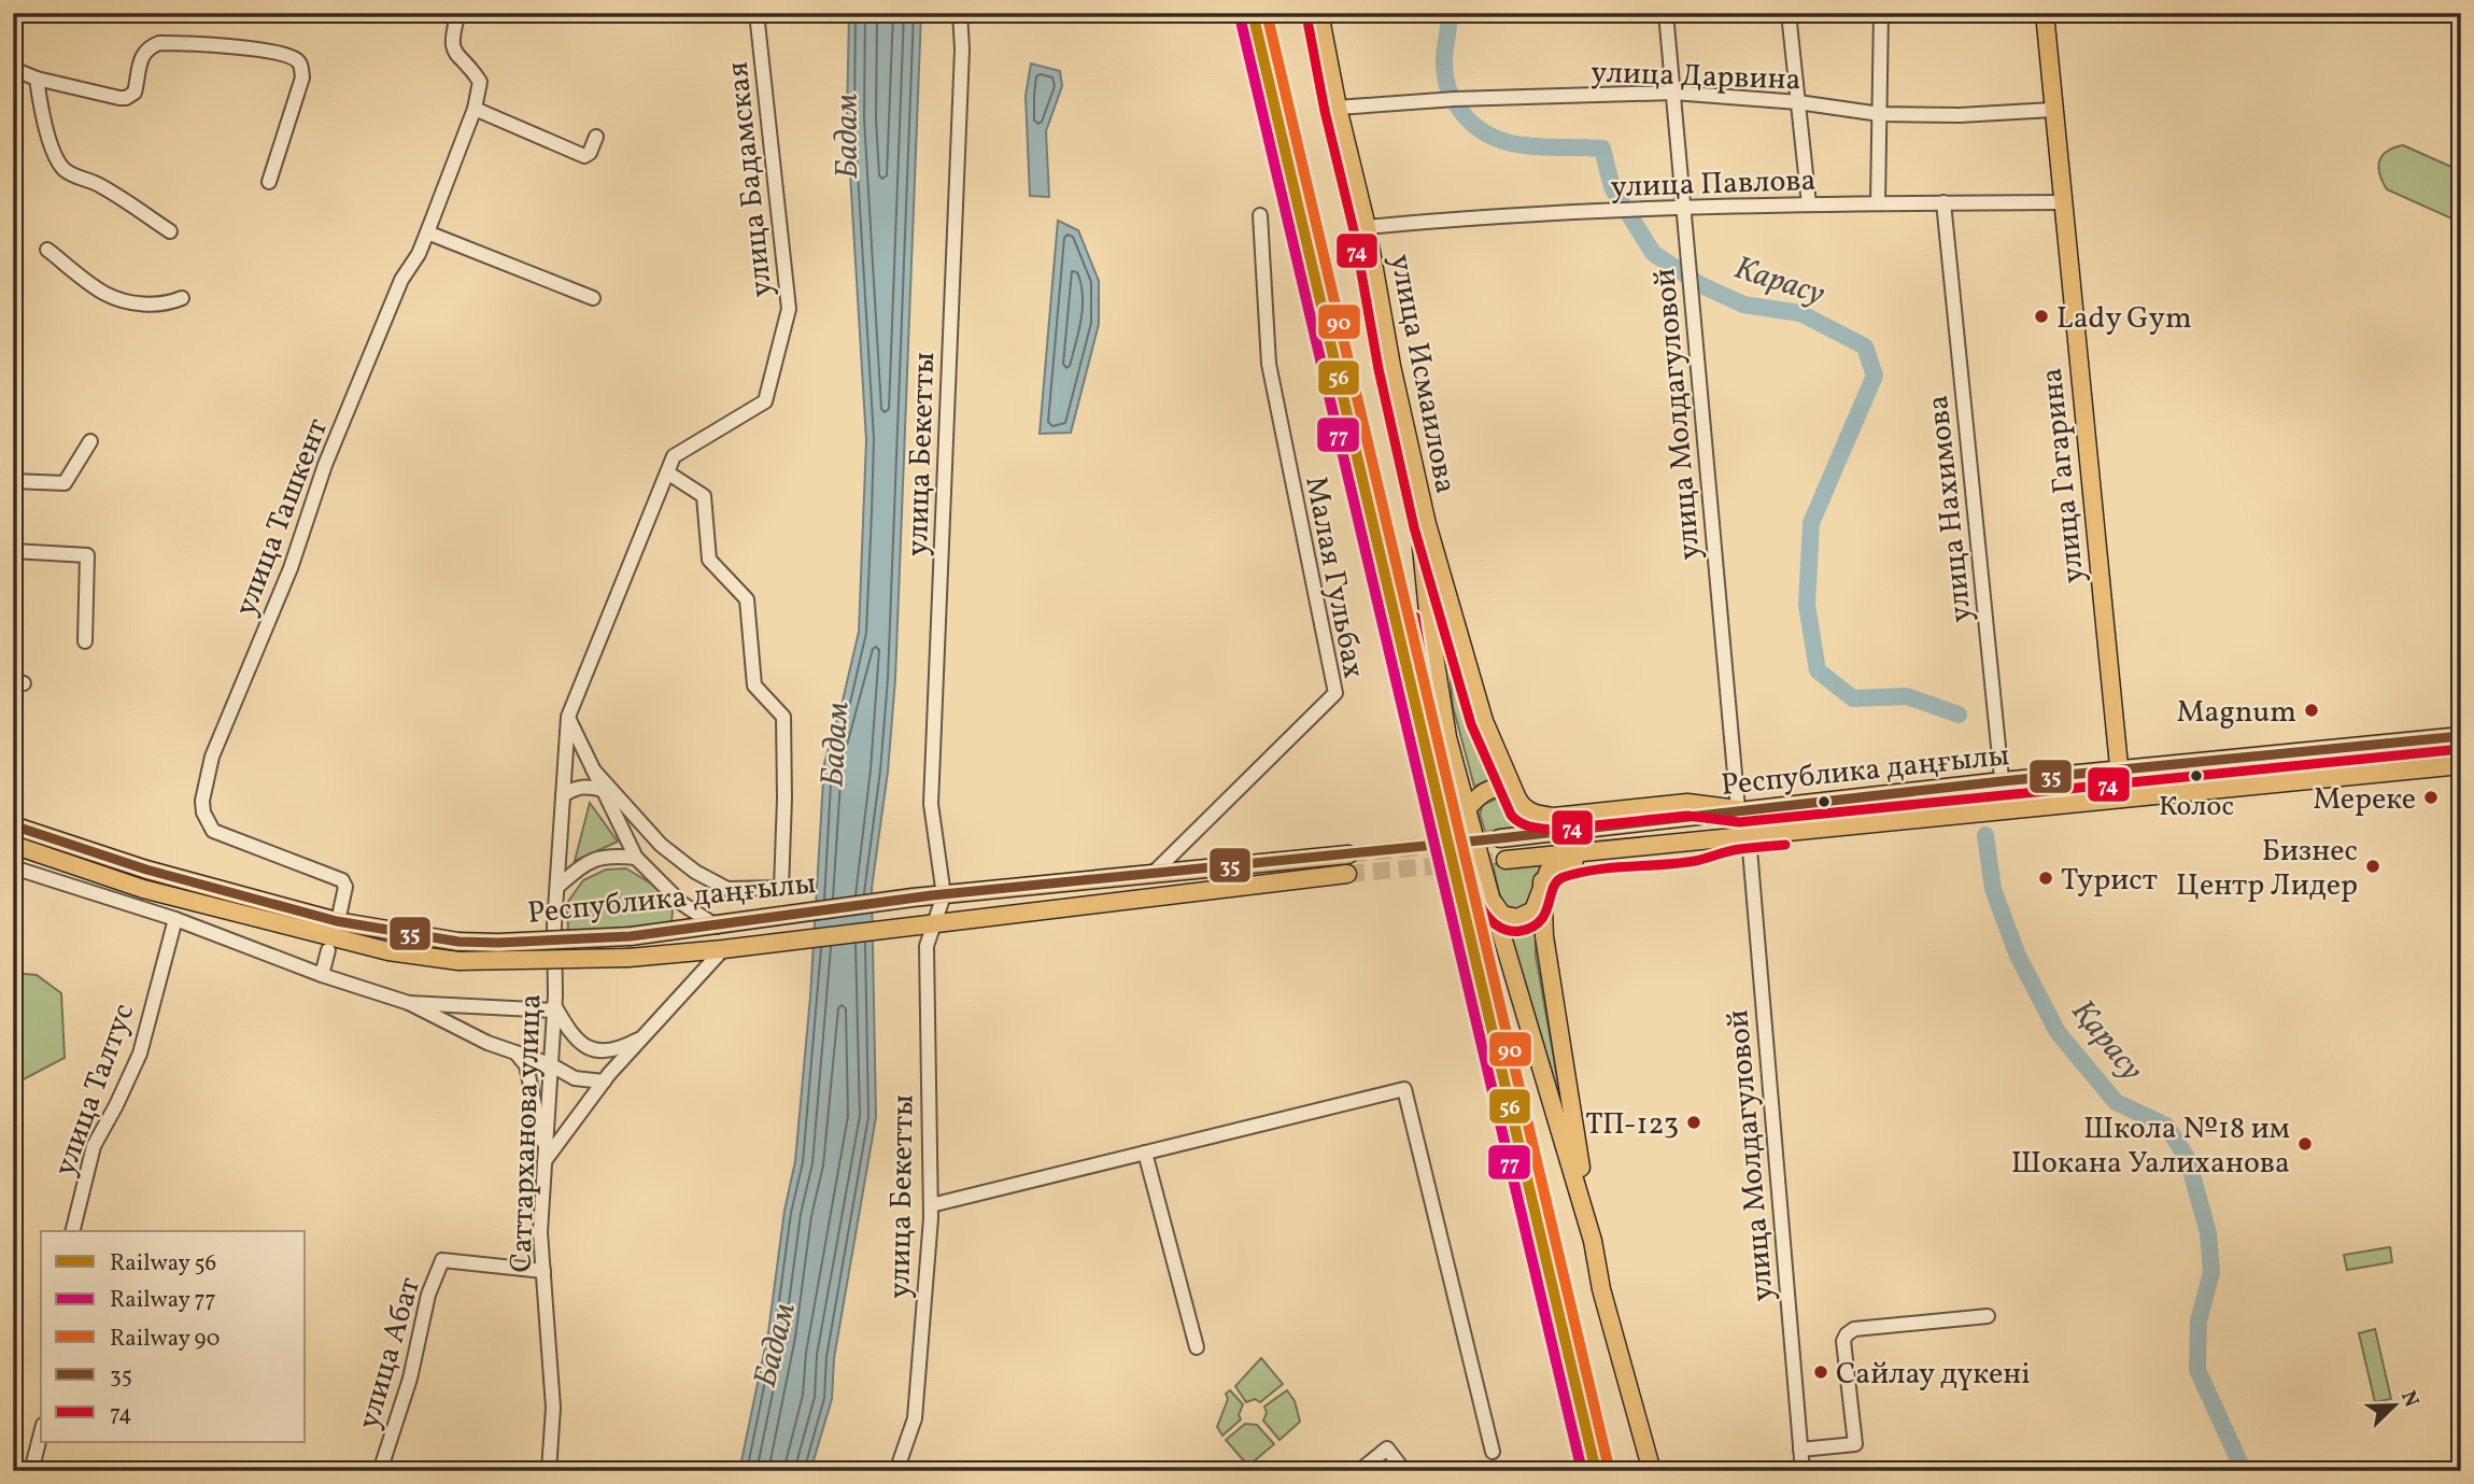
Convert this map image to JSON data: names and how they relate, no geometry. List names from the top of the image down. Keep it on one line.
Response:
{"streets":{"main road":["улица Исмаилова","улица Гагарина","Республика даңғылы"],"street":["улица Дарвина","улица Бадамская","улица Павлова","улица Молдагуловой","улица Бекетты","улица Нахимова","улица Ташкент","Малая Гульбах","улица Талтус","Саттарханова улица","улица Абат"]},"crossings":[["улица Дарвина","улица Исмаилова"],["улица Дарвина","улица Молдагуловой"],["улица Дарвина","улица Гагарина"],["улица Бадамская","Саттарханова улица"],["улица Павлова","улица Исмаилова"],["улица Павлова","улица Молдагуловой"],["улица Павлова","улица Гагарина"],["улица Павлова","улица Нахимова"],["улица Молдагуловой","Республика даңғылы"],["улица Бекетты","Республика даңғылы"],["улица Гагарина","Республика даңғылы"],["улица Нахимова","Республика даңғылы"],["Малая Гульбах","Республика даңғылы"],["Саттарханова улица","улица Абат"]],"water":["Бадам","Карасу","Қарасу"],"places":["Lady Gym","Magnum","Колос","Мереке","Бизнес Центр Лидер","Турист","ТП-123","Школа №18 им Шокана Уалиханова","Сайлау дүкені"],"lines":["rail line 56","rail line 90","transit line 74","rail line 77","transit line 35"],"legend":["Railway 56","Railway 77","Railway 90","35","74"],"north":"top right"}
